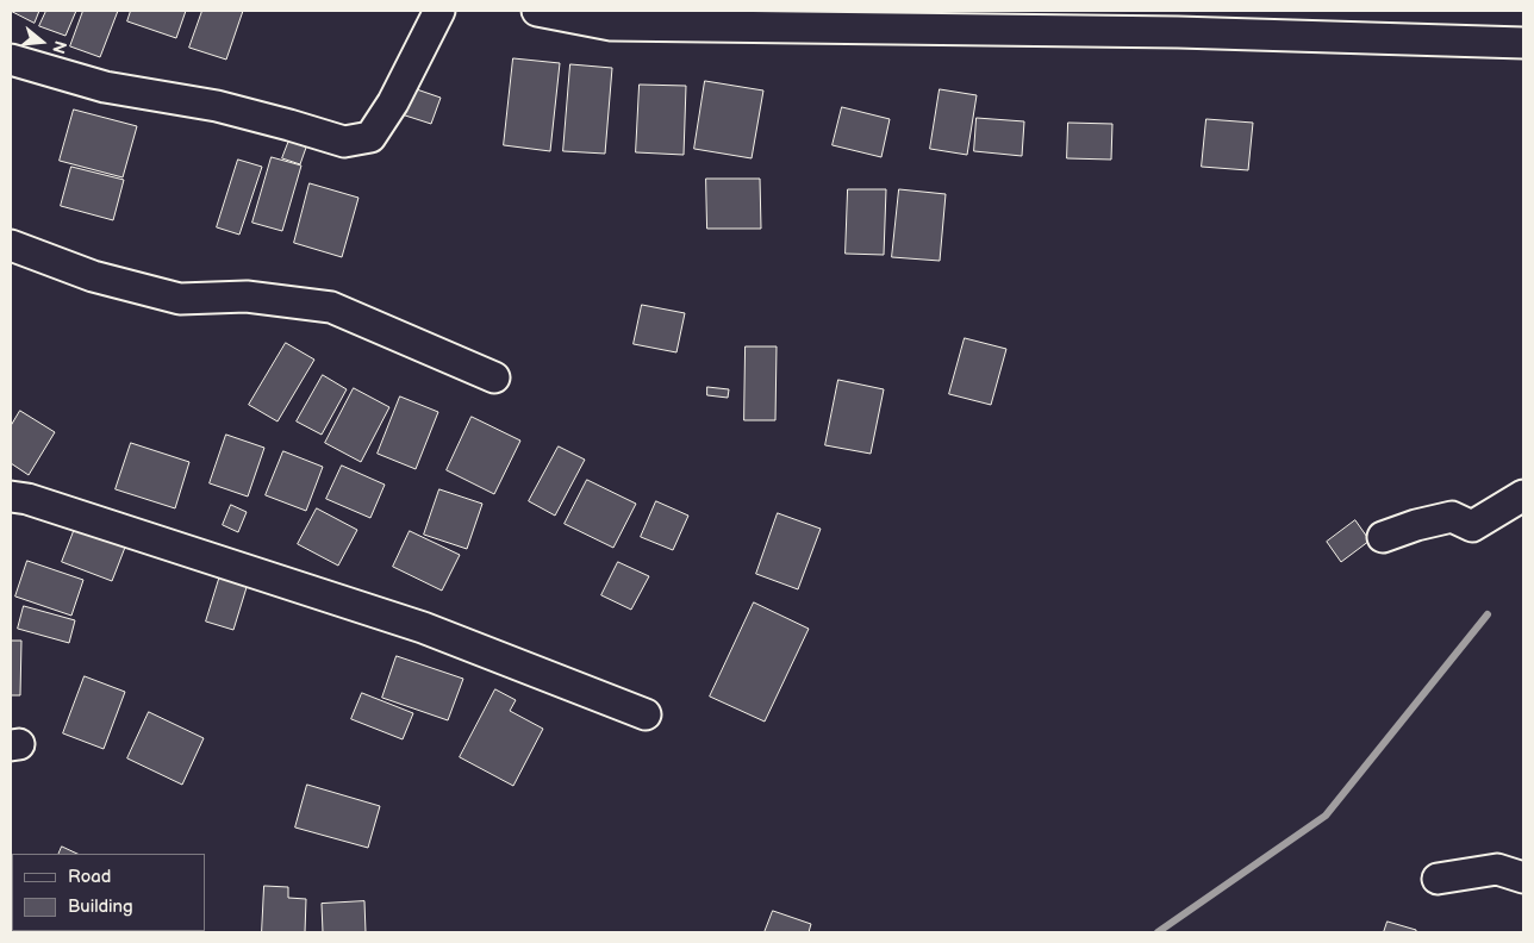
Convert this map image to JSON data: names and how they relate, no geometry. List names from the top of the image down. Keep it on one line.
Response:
{"legend":["Road","Building"],"north":"right"}
